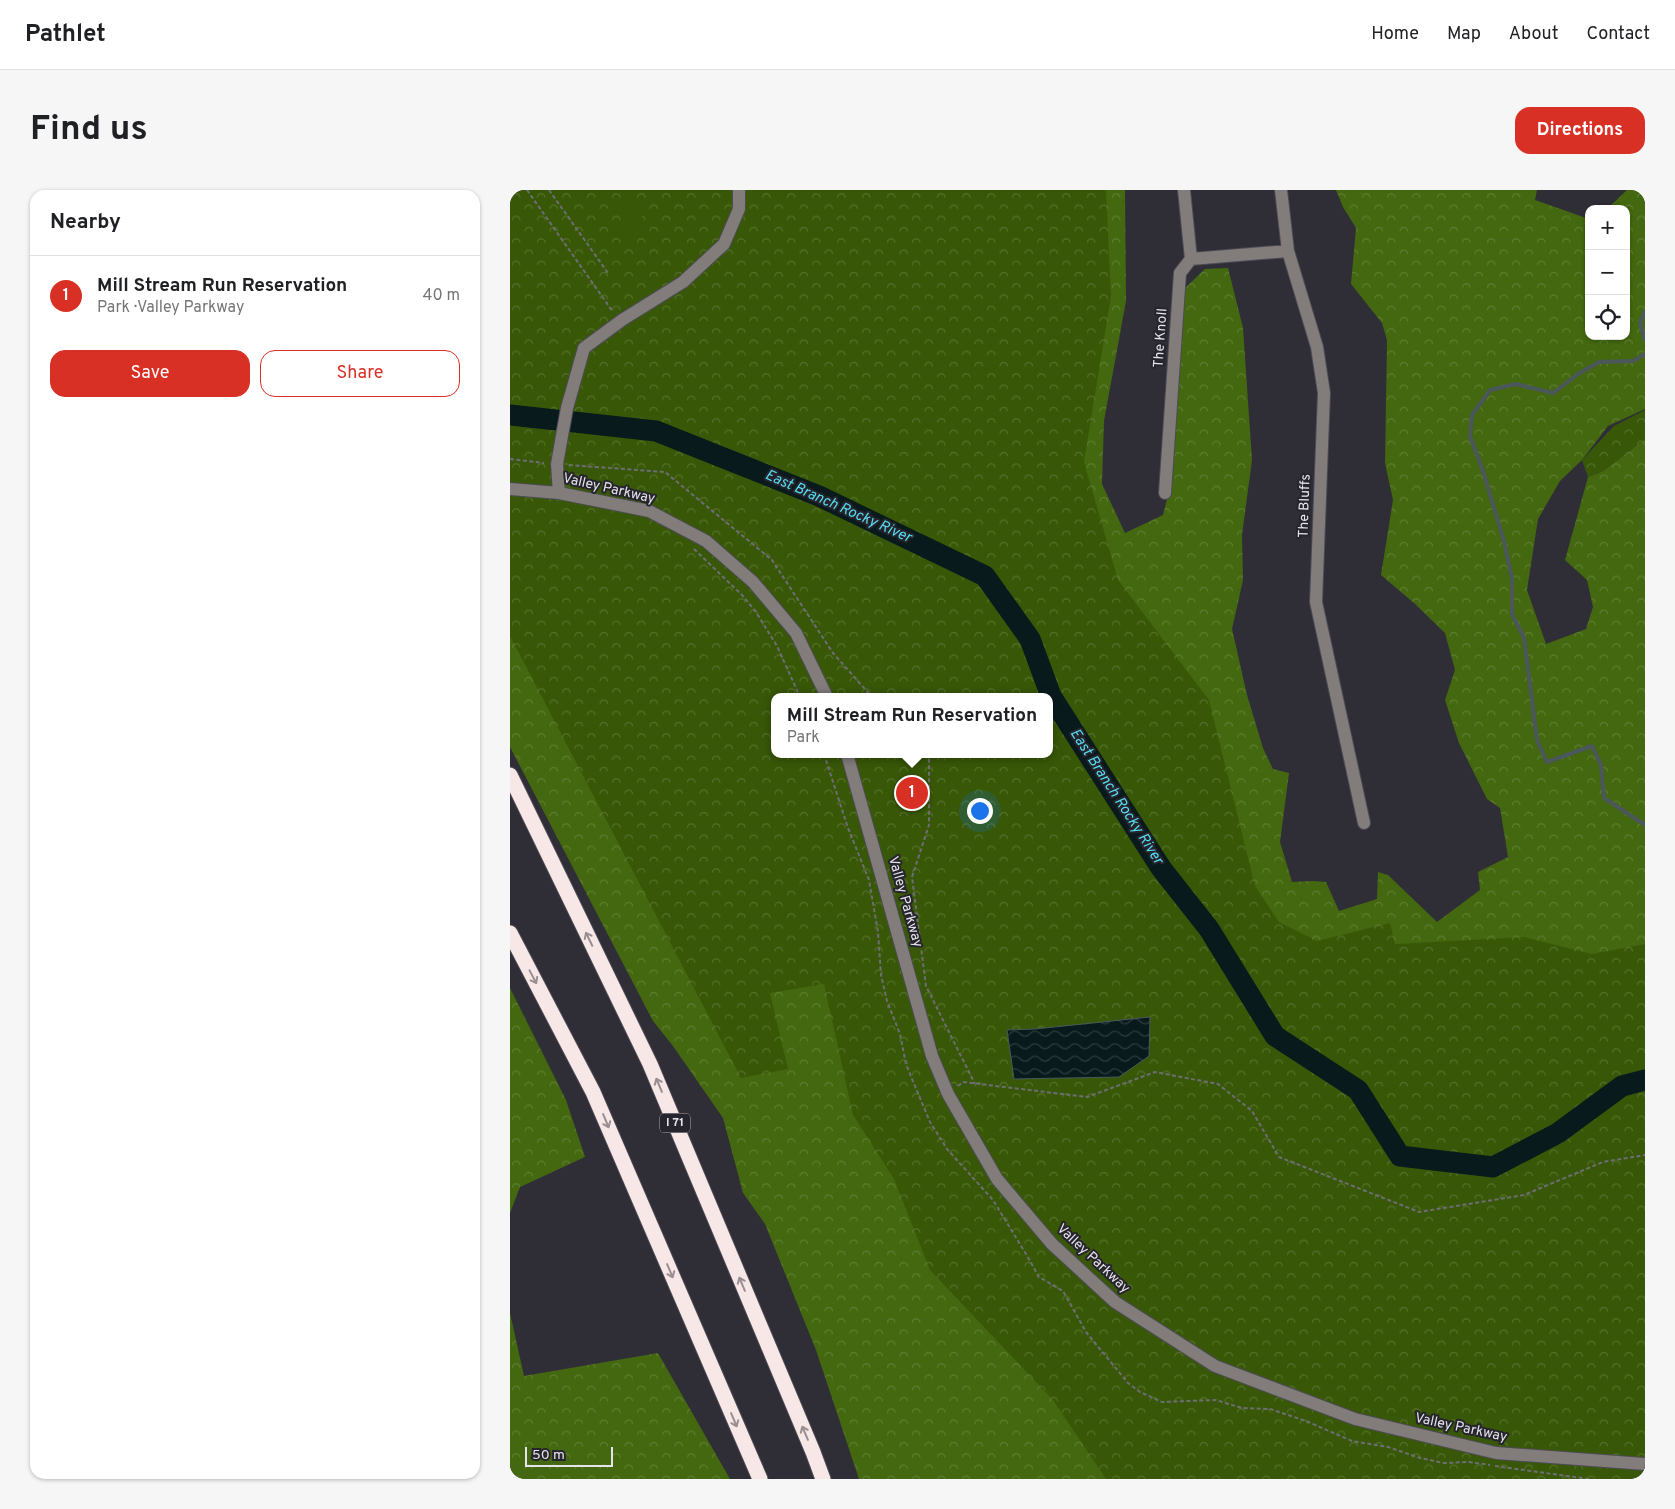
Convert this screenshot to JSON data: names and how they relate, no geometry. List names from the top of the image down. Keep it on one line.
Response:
{"streets":{"highway":["I 71"],"street":["The Knoll","Valley Parkway","The Bluffs"]},"water":["East Branch Rocky River"],"scale_bar":"50 m","page":{"header":"Pathlet","nav":["Home","Map","About","Contact"],"buttons":["Directions",["Save","Share"]],"title":"Find us","heading":"Nearby","map_buttons":["+","−"],"list":[{"mark":"1","name":"Mill Stream Run Reservation","note":"Park · Valley Parkway","value":"40 m"}],"popup":["Mill Stream Run Reservation","Park"],"pins":"1","scale":"50 m"}}
